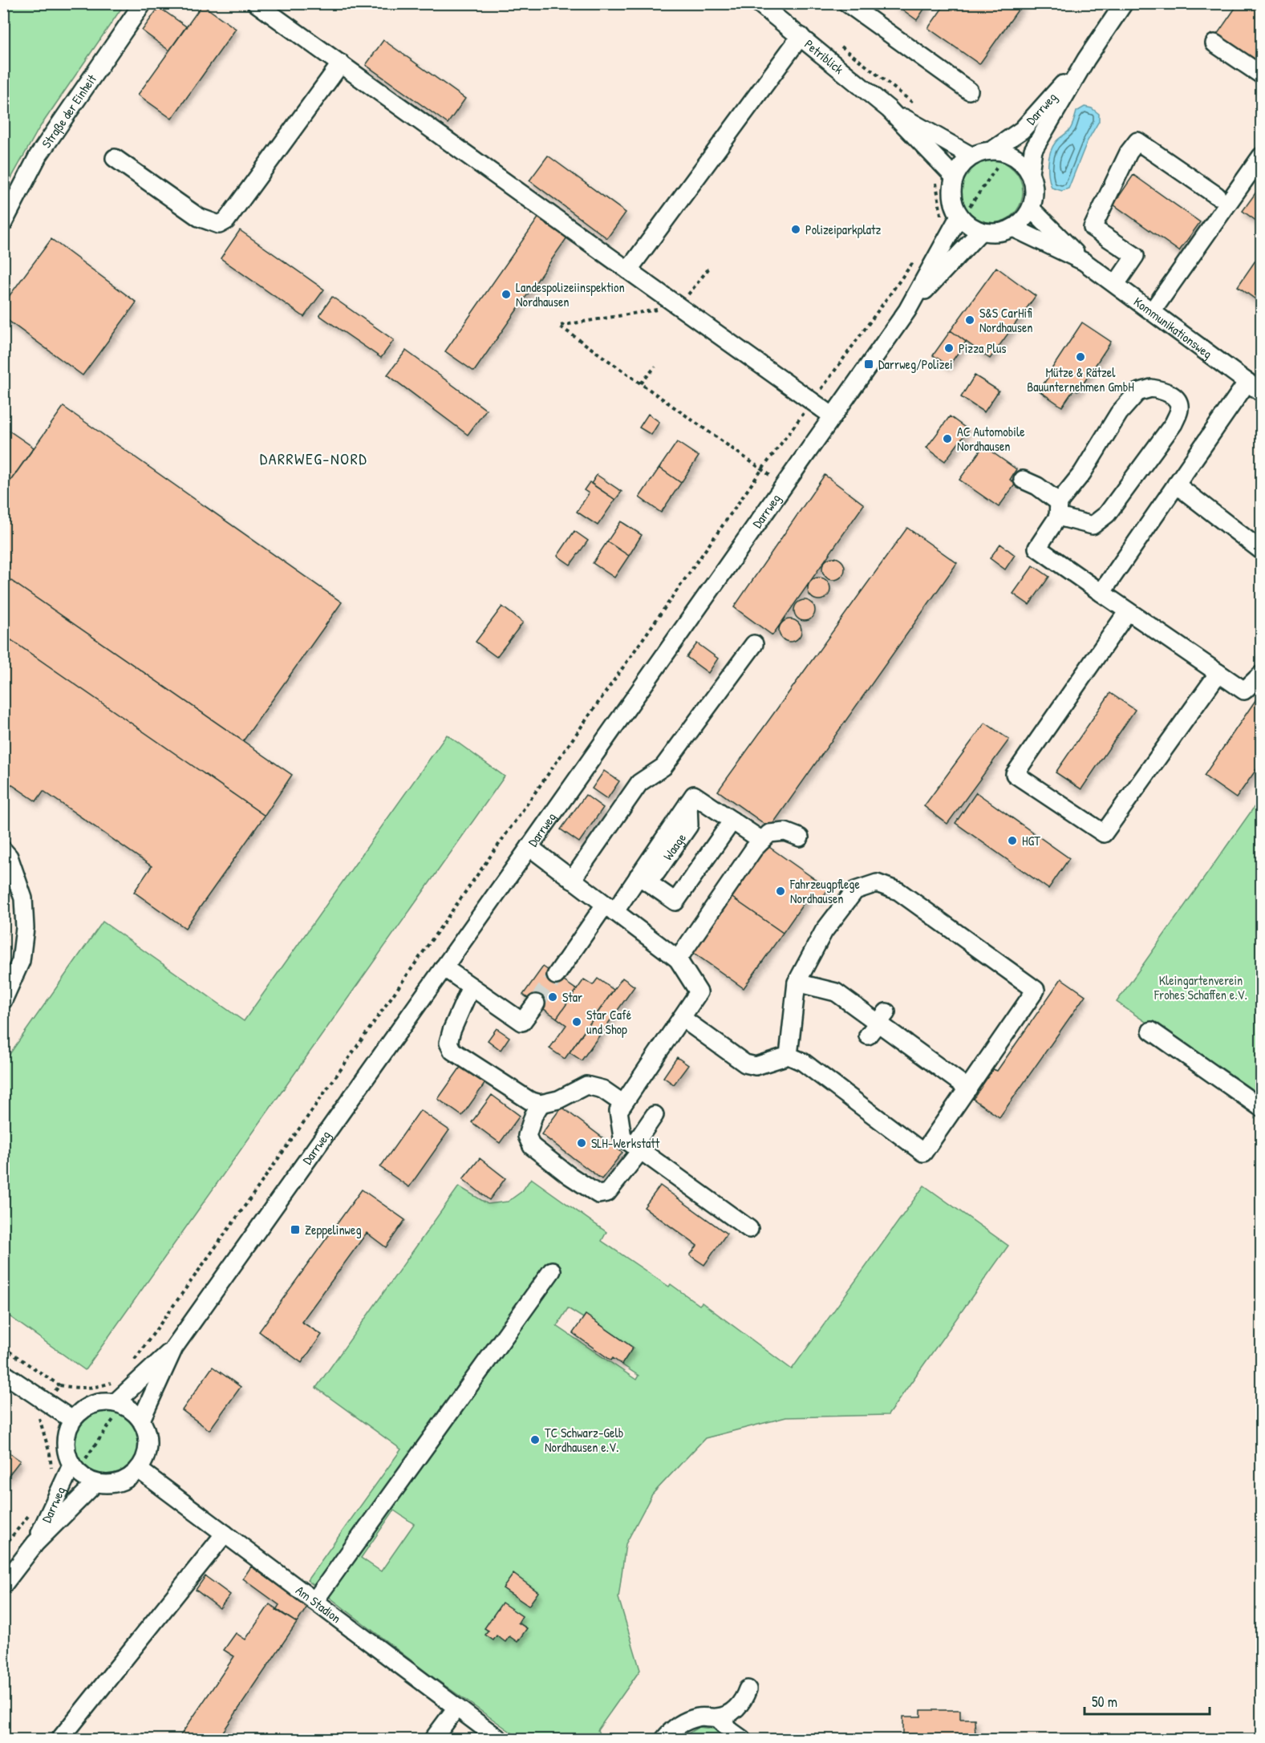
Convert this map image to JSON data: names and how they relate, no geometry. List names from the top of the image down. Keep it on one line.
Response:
{"streets":{"street":["Petriblick","Darrweg","Straße der Einheit","Kommunikationsweg","Am Stadion"]},"crossings":[["Petriblick","Darrweg"],["Darrweg","Kommunikationsweg"]],"districts":["DARRWEG-NORD"],"parks":["Kleingartenverein Frohes Schaffen e.V."],"places":{"other":["Polizeiparkplatz","Landespolizeiinspektion Nordhausen","S&S CarHifi Nordhausen","Pizza Plus","Mütze & Rätzel Bauunternehmen GmbH","AC Automobile Nordhausen","HGT","Fahrzeugpflege Nordhausen","Star","Star Café und Shop","SLH-Werkstatt","TC Schwarz-Gelb Nordhausen e.V."],"transit":["Darrweg/Polizei","Zeppelinweg"]},"scale_bar":"50 m"}
